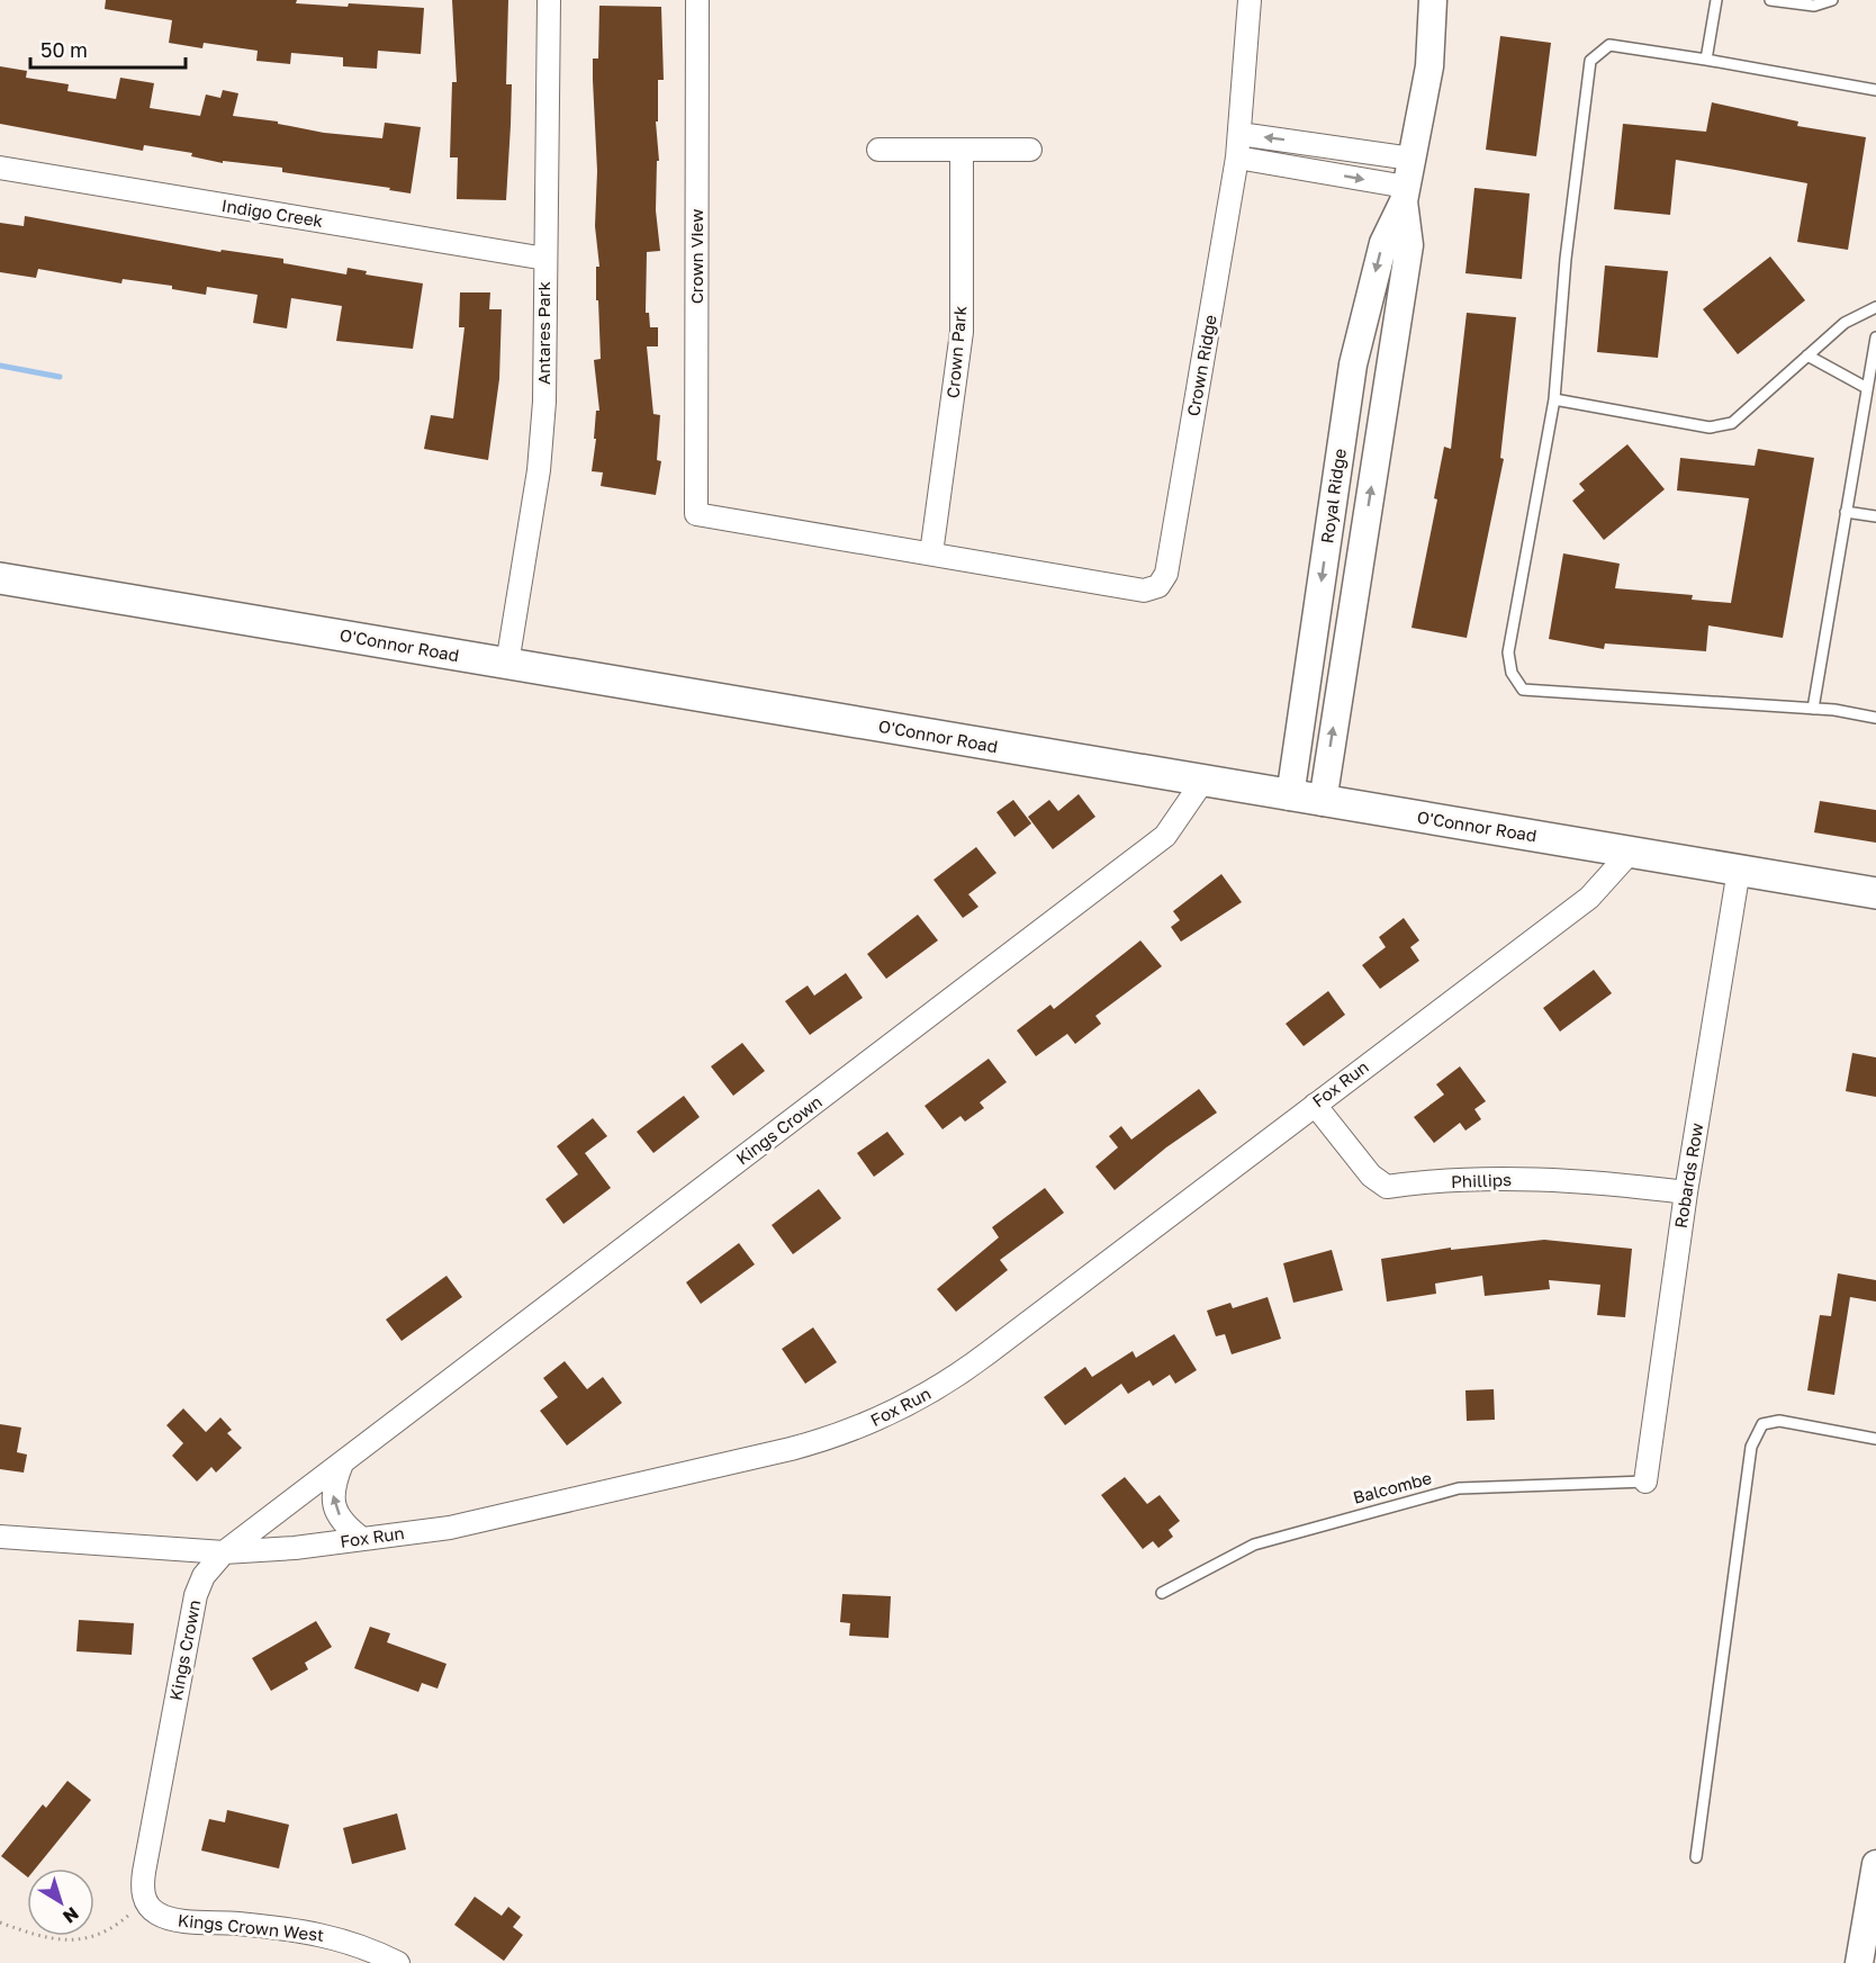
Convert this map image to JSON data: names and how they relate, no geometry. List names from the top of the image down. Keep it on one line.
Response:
{"streets":{"main road":["O'Connor Road"],"street":["Indigo Creek","Crown View","Antares Park","Crown Park","Crown Ridge","Royal Ridge","Fox Run","Kings Crown","Robards Row","Phillips","Kings Crown West"],"lane":["Balcombe"]},"crossings":[["Indigo Creek","Antares Park"],["Crown View","Crown Park"],["Crown View","Crown Ridge"],["Antares Park","O'Connor Road"],["Crown Park","Crown Ridge"],["Royal Ridge","O'Connor Road"],["O'Connor Road","Fox Run"],["O'Connor Road","Kings Crown"],["O'Connor Road","Robards Row"],["Fox Run","Kings Crown"],["Fox Run","Phillips"],["Kings Crown","Kings Crown West"],["Robards Row","Phillips"],["Robards Row","Balcombe"]],"scale_bar":"50 m","north":"bottom right"}
